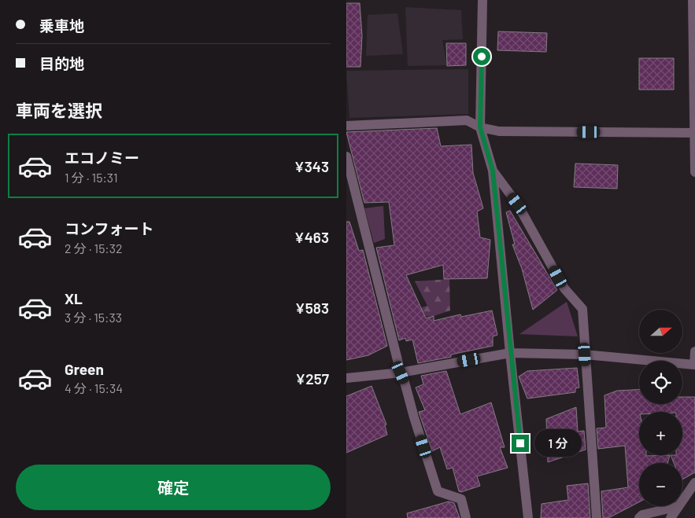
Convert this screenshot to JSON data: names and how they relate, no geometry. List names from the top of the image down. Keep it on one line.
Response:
{"north":"right","page":{"banner":["乗車地","目的地"],"heading":"車両を選択","list":[{"name":"エコノミー","note":"1 分 · 15:31","value":"¥343"},{"name":"コンフォート","note":"2 分 · 15:32","value":"¥463"},{"name":"XL","note":"3 分 · 15:33","value":"¥583"},{"name":"Green","note":"4 分 · 15:34","value":"¥257"}],"map_buttons":["+","−"],"bubble":"1 分","buttons":"確定"}}
